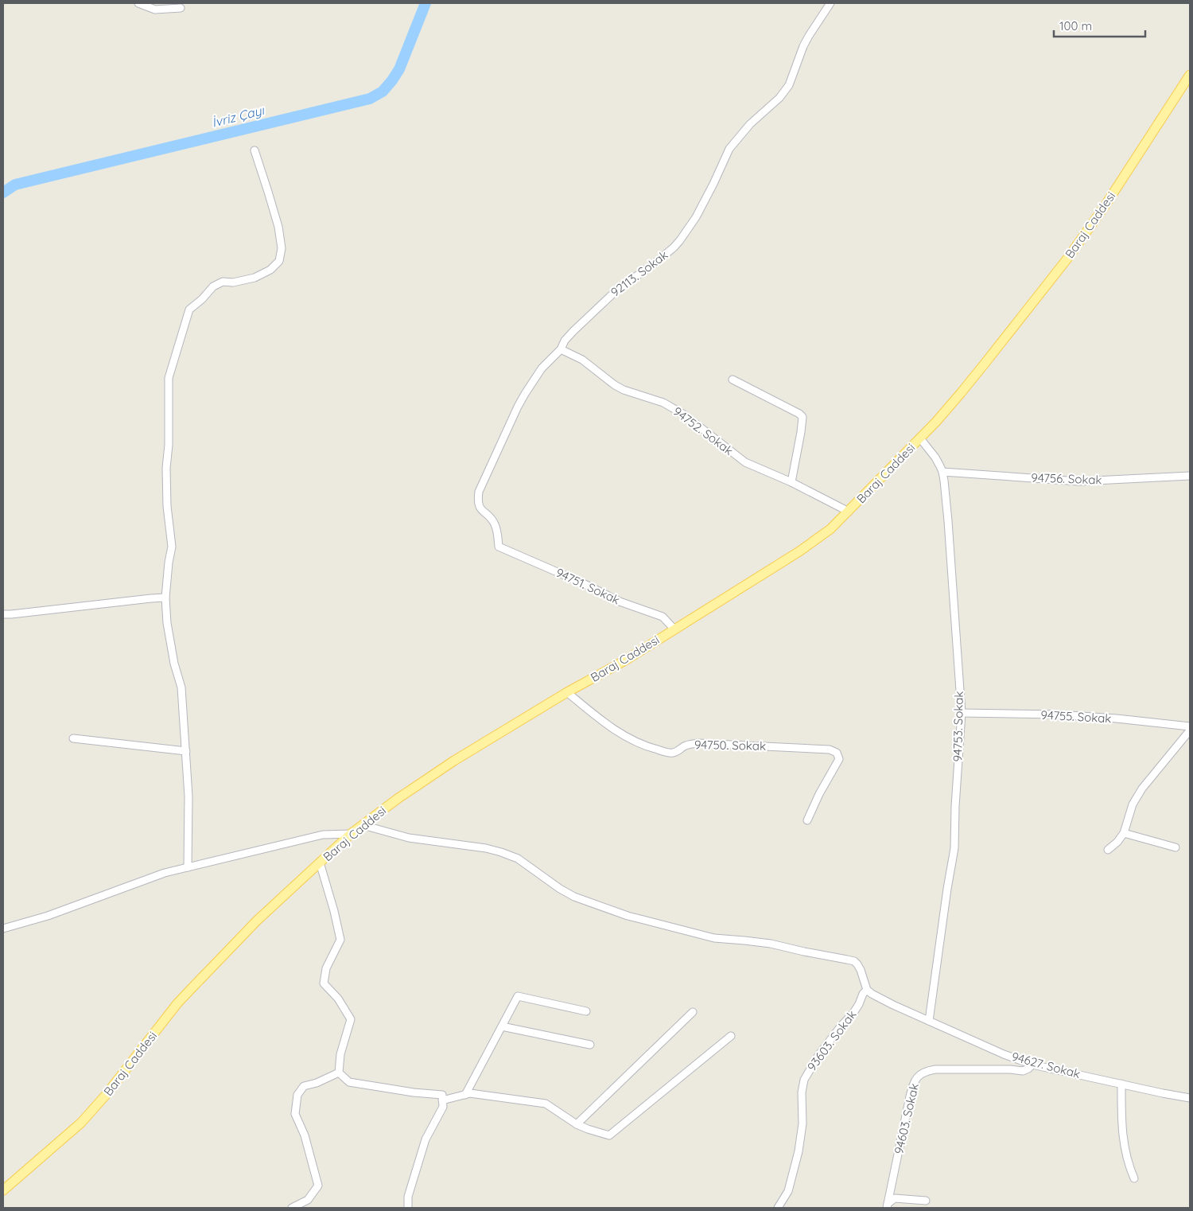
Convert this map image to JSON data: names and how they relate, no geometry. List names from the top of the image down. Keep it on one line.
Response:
{"streets":{"main road":["Baraj Caddesi"],"street":["92113. Sokak","94752. Sokak","94756. Sokak","94751. Sokak","94755. Sokak","94753. Sokak","94750. Sokak","93603. Sokak","94627. Sokak","94603. Sokak"]},"crossings":[["Baraj Caddesi","94752. Sokak"],["Baraj Caddesi","94751. Sokak"],["Baraj Caddesi","94753. Sokak"],["Baraj Caddesi","94750. Sokak"],["92113. Sokak","94752. Sokak"],["92113. Sokak","94751. Sokak"],["94756. Sokak","94753. Sokak"],["94755. Sokak","94753. Sokak"],["94753. Sokak","94627. Sokak"],["93603. Sokak","94627. Sokak"],["94627. Sokak","94603. Sokak"]],"water":["İvriz Çayı"],"scale_bar":"100 m"}
